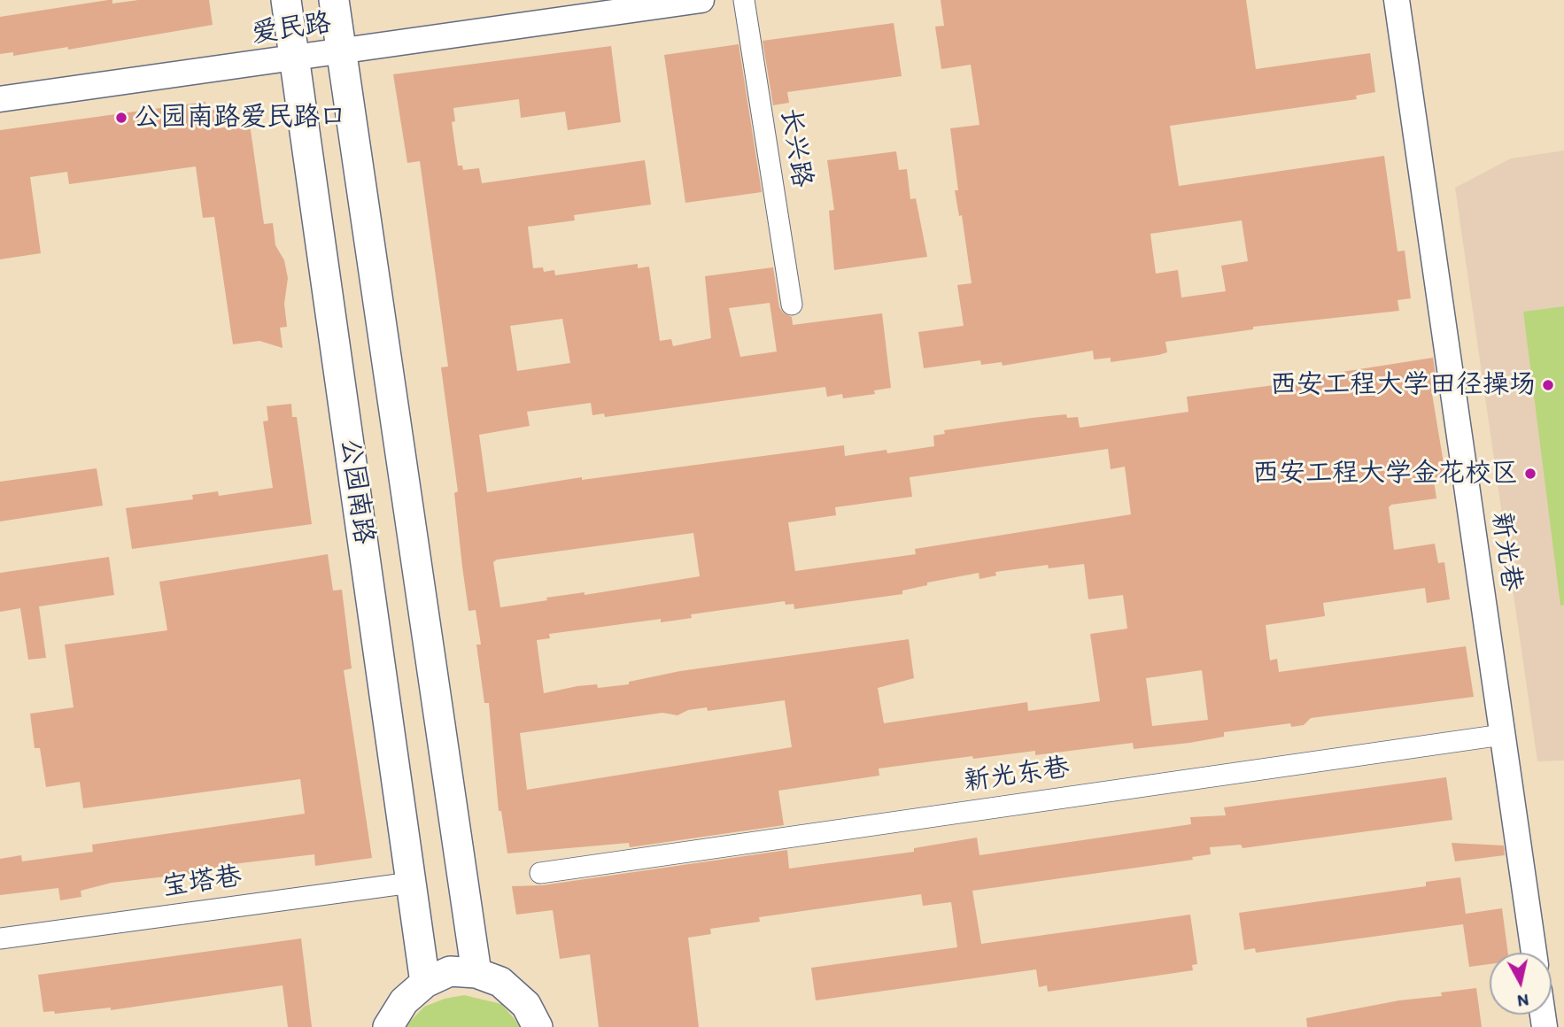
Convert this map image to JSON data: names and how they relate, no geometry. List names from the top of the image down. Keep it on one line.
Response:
{"streets":{"main road":["公园南路"],"street":["爱民路","长兴路","新光巷","新光东巷","宝塔巷"]},"crossings":[["爱民路","公园南路"],["公园南路","宝塔巷"],["新光巷","新光东巷"]],"places":["公园南路爱民路口","西安工程大学田径操场","西安工程大学金花校区"],"north":"bottom"}
